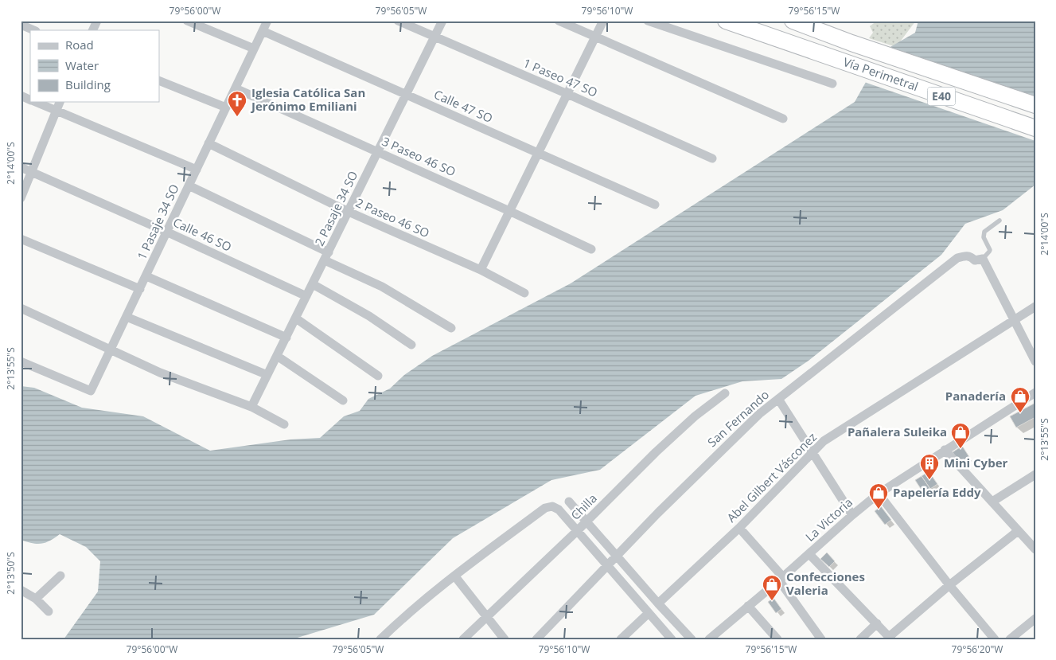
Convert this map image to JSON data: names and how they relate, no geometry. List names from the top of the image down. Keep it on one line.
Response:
{"streets":{"highway":["Vía Perimetral","E40"],"street":["1 Paseo 47 SO","Calle 47 SO","3 Paseo 46 SO","2 Pasaje 34 SO","2 Paseo 46 SO","1 Pasaje 34 SO","Calle 46 SO","San Fernando","Abel Gilbert Vásconez","Chilla","La Victoria"]},"crossings":[["1 Paseo 47 SO","2 Pasaje 34 SO"],["Calle 47 SO","2 Pasaje 34 SO"],["Calle 47 SO","1 Pasaje 34 SO"],["3 Paseo 46 SO","2 Pasaje 34 SO"],["3 Paseo 46 SO","1 Pasaje 34 SO"],["2 Pasaje 34 SO","2 Paseo 46 SO"],["2 Pasaje 34 SO","Calle 46 SO"],["2 Paseo 46 SO","1 Pasaje 34 SO"],["1 Pasaje 34 SO","Calle 46 SO"]],"places":{"church":["Iglesia Católica San Jerónimo Emiliani"],"shop":["Panadería","Pañalera Suleika","Papelería Eddy","Confecciones Valeria"],"building":["Mini Cyber"]},"legend":["Road","Water","Building"],"coordinates":["79°56'00\"W","79°56'05\"W","79°56'10\"W","79°56'15\"W","2°14'00\"S","2°13'55\"S","2°13'50\"S","79°56'20\"W"]}
